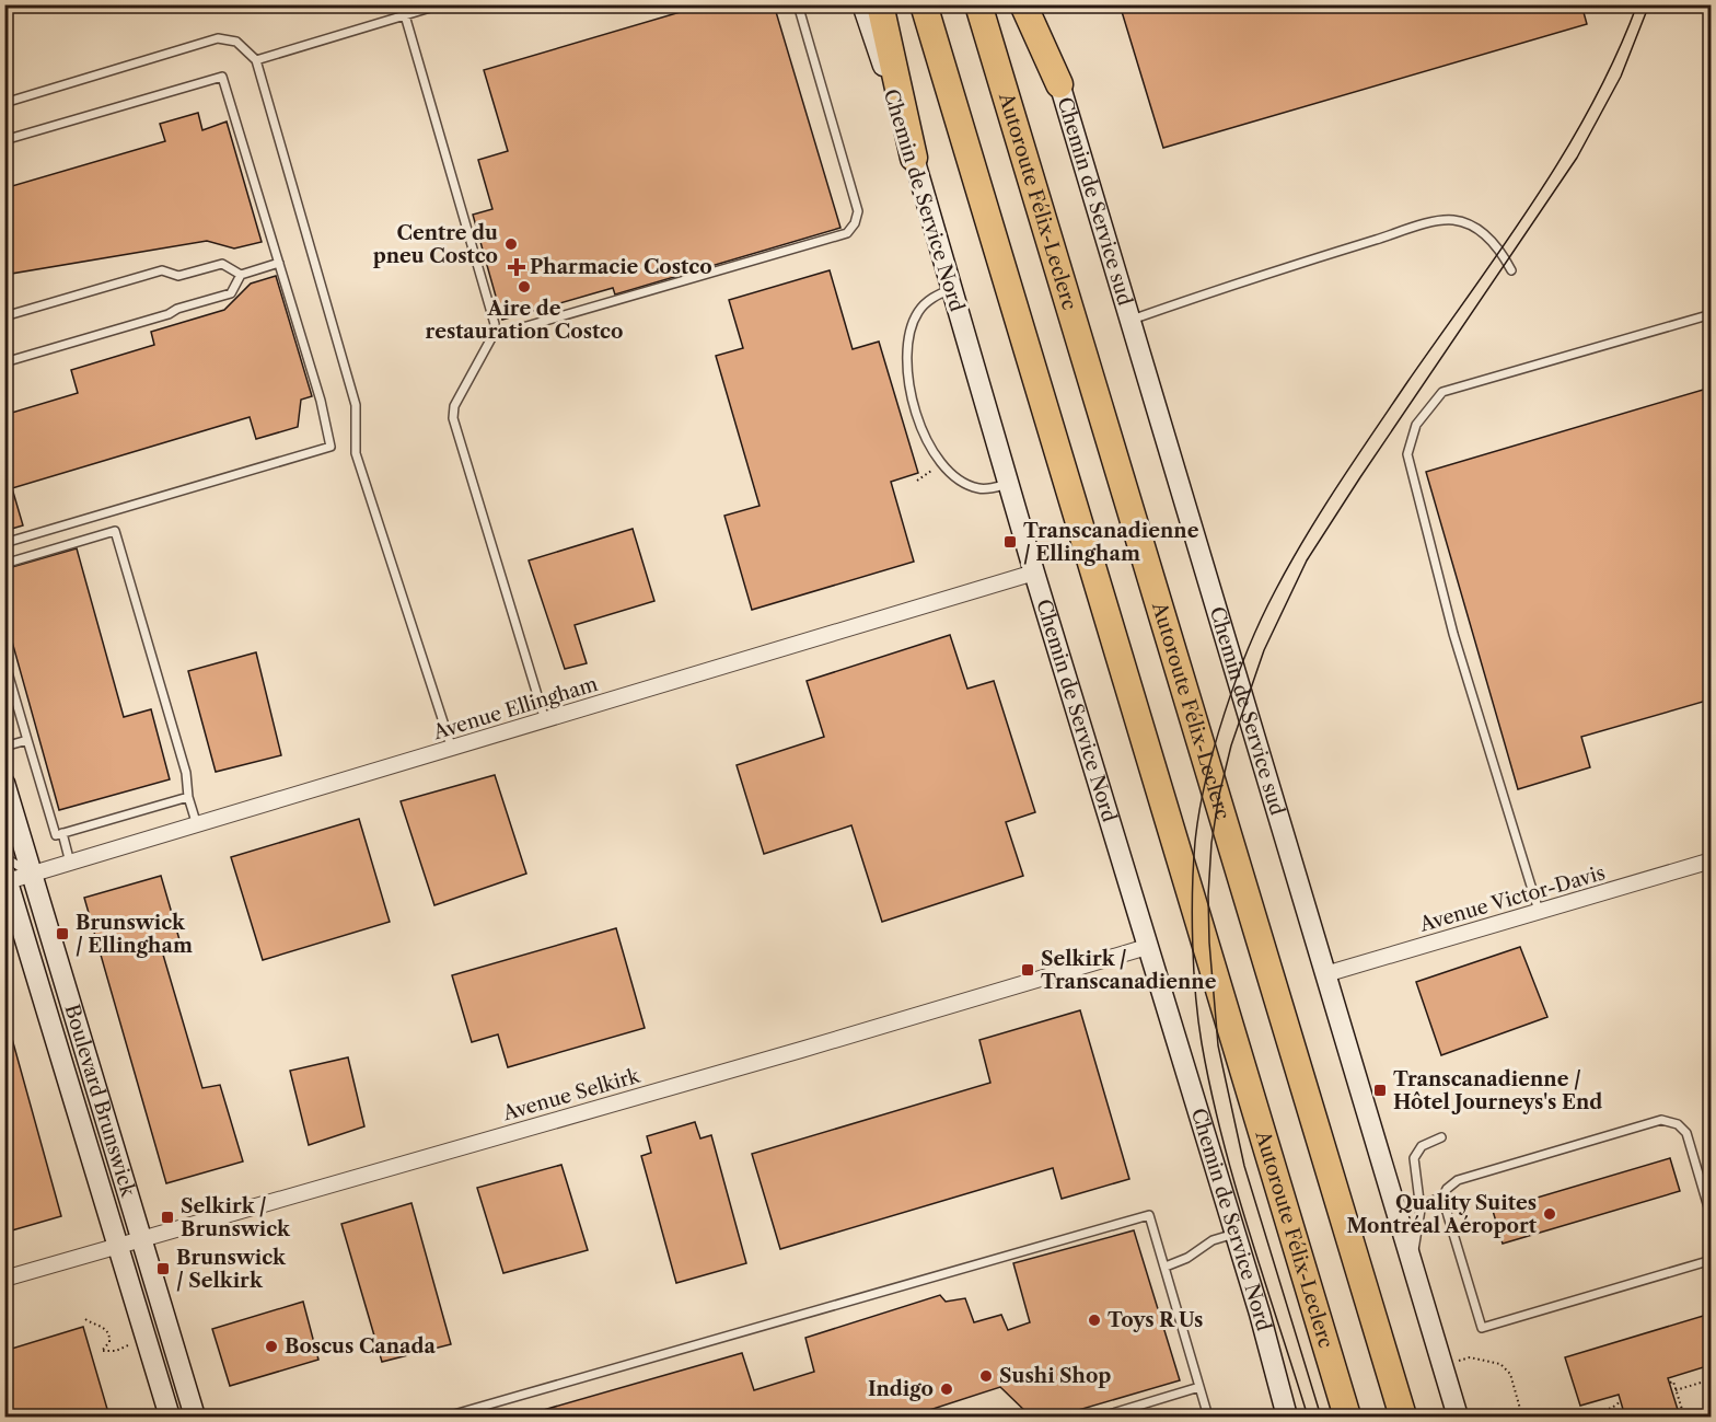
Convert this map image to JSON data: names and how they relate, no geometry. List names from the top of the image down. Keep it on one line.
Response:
{"streets":{"highway":["Autoroute Félix-Leclerc"],"main road":["Chemin de Service Nord","Chemin de Service sud","Boulevard Brunswick"],"street":["Avenue Ellingham","Avenue Victor-Davis","Avenue Selkirk"]},"crossings":[["Chemin de Service Nord","Avenue Ellingham"],["Chemin de Service Nord","Avenue Selkirk"],["Chemin de Service sud","Avenue Victor-Davis"],["Avenue Ellingham","Boulevard Brunswick"],["Avenue Selkirk","Boulevard Brunswick"]],"places":{"other":["Centre du pneu Costco","Aire de restauration Costco","Quality Suites Montréal Aéroport","Toys R Us","Boscus Canada","Sushi Shop","Indigo"],"health":["Pharmacie Costco"],"transit":["Transcanadienne / Ellingham","Brunswick / Ellingham","Selkirk / Transcanadienne","Transcanadienne / Hôtel Journeys's End","Selkirk / Brunswick","Brunswick / Selkirk"]}}
